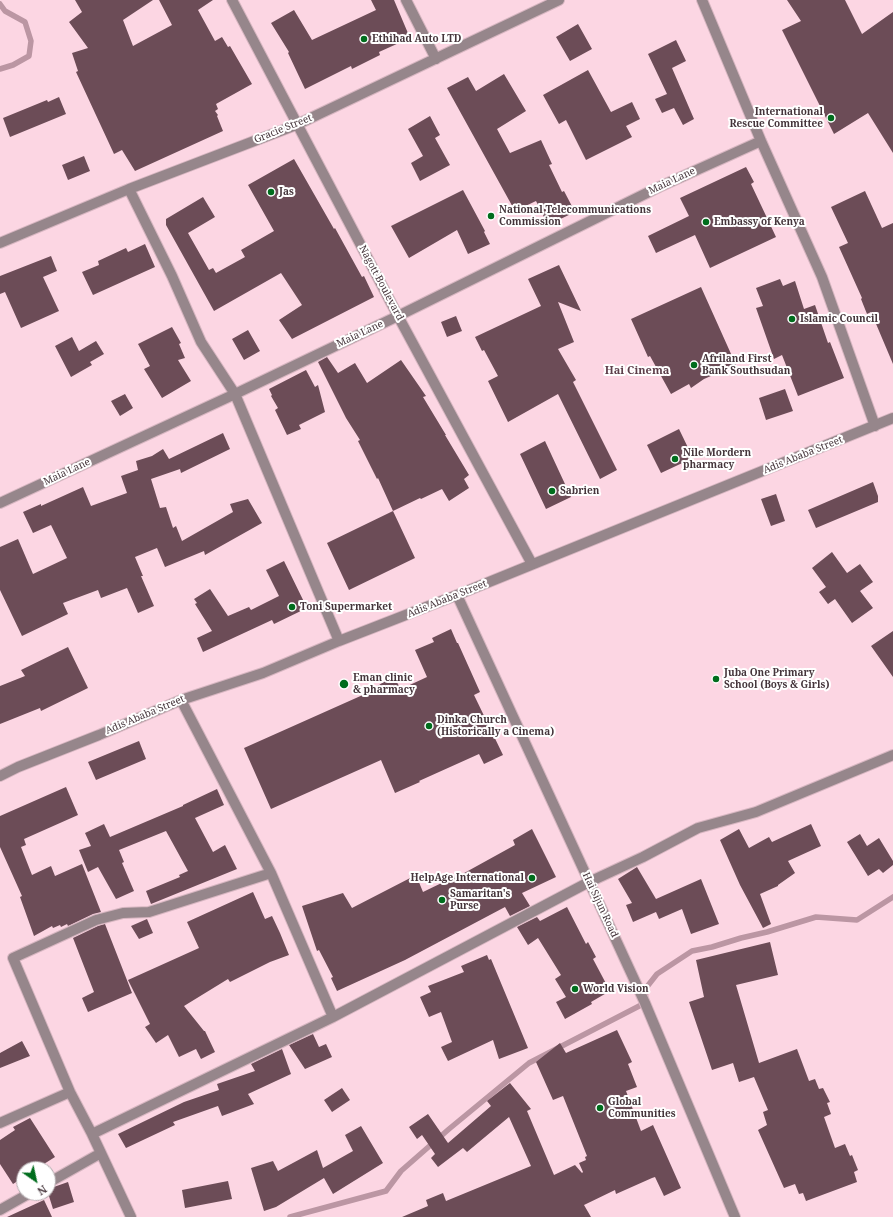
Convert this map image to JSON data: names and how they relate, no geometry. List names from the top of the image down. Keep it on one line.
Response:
{"streets":{"street":["Gracie Street","Maia Lane","Nagott Boulevard","Adis Ababa Street","Hai Sijun Road"]},"crossings":[["Gracie Street","Nagott Boulevard"],["Maia Lane","Nagott Boulevard"],["Nagott Boulevard","Adis Ababa Street"],["Adis Ababa Street","Hai Sijun Road"]],"districts":["Hai Cinema"],"places":["Ethihad Auto LTD","International Rescue Committee","Jas","National Telecommunications Commission","Embassy of Kenya","Islamic Council","Afriland First Bank Southsudan","Nile Mordern pharmacy","Sabrien","Toni Supermarket","Juba One Primary School (Boys & Girls)","Eman clinic & pharmacy","Dinka Church (Historically a Cinema)","HelpAge International","Samaritan's Purse","World Vision","Global Communities"],"north":"bottom right"}
